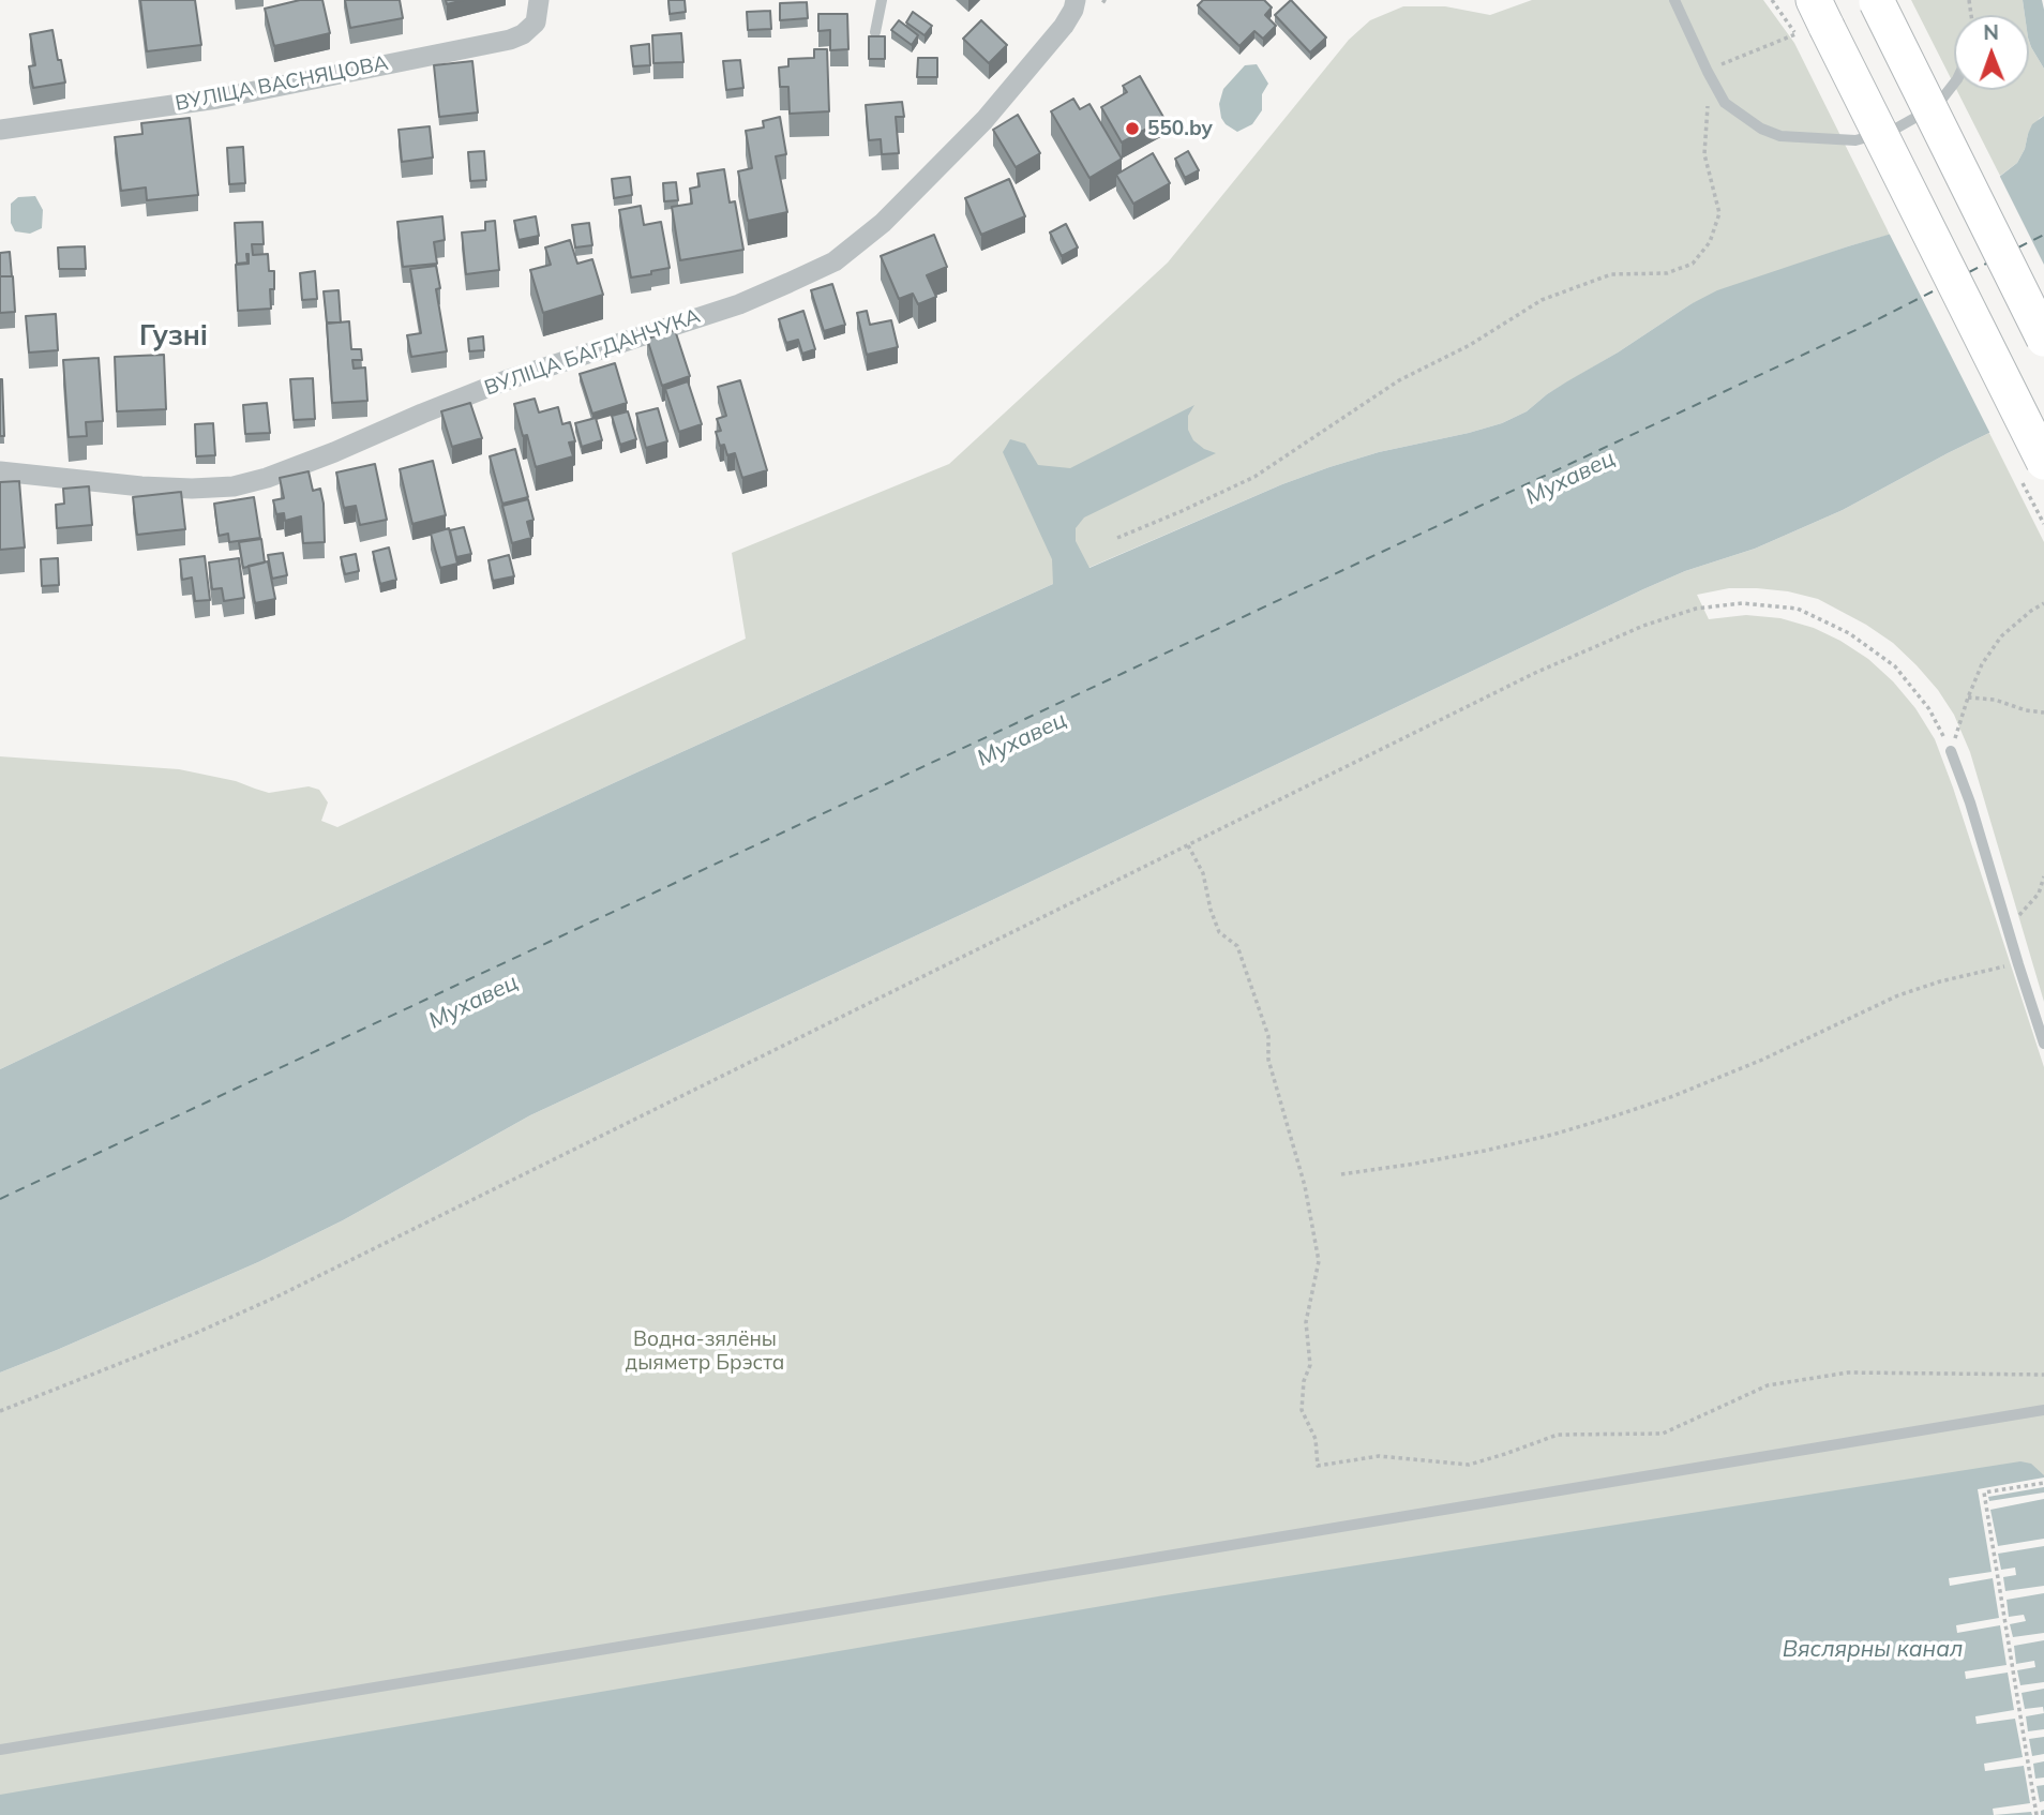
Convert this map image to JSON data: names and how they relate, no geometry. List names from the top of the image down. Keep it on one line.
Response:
{"streets":{"street":["ВУЛІЦА ВАСНЯЦОВА","ВУЛІЦА БАГДАНЧУКА"]},"districts":["Гузні"],"water":["Мухавец","Вяслярны канал"],"parks":["Водна-зялёны дыяметр Брэста"],"places":["550.by"],"north":"top"}
